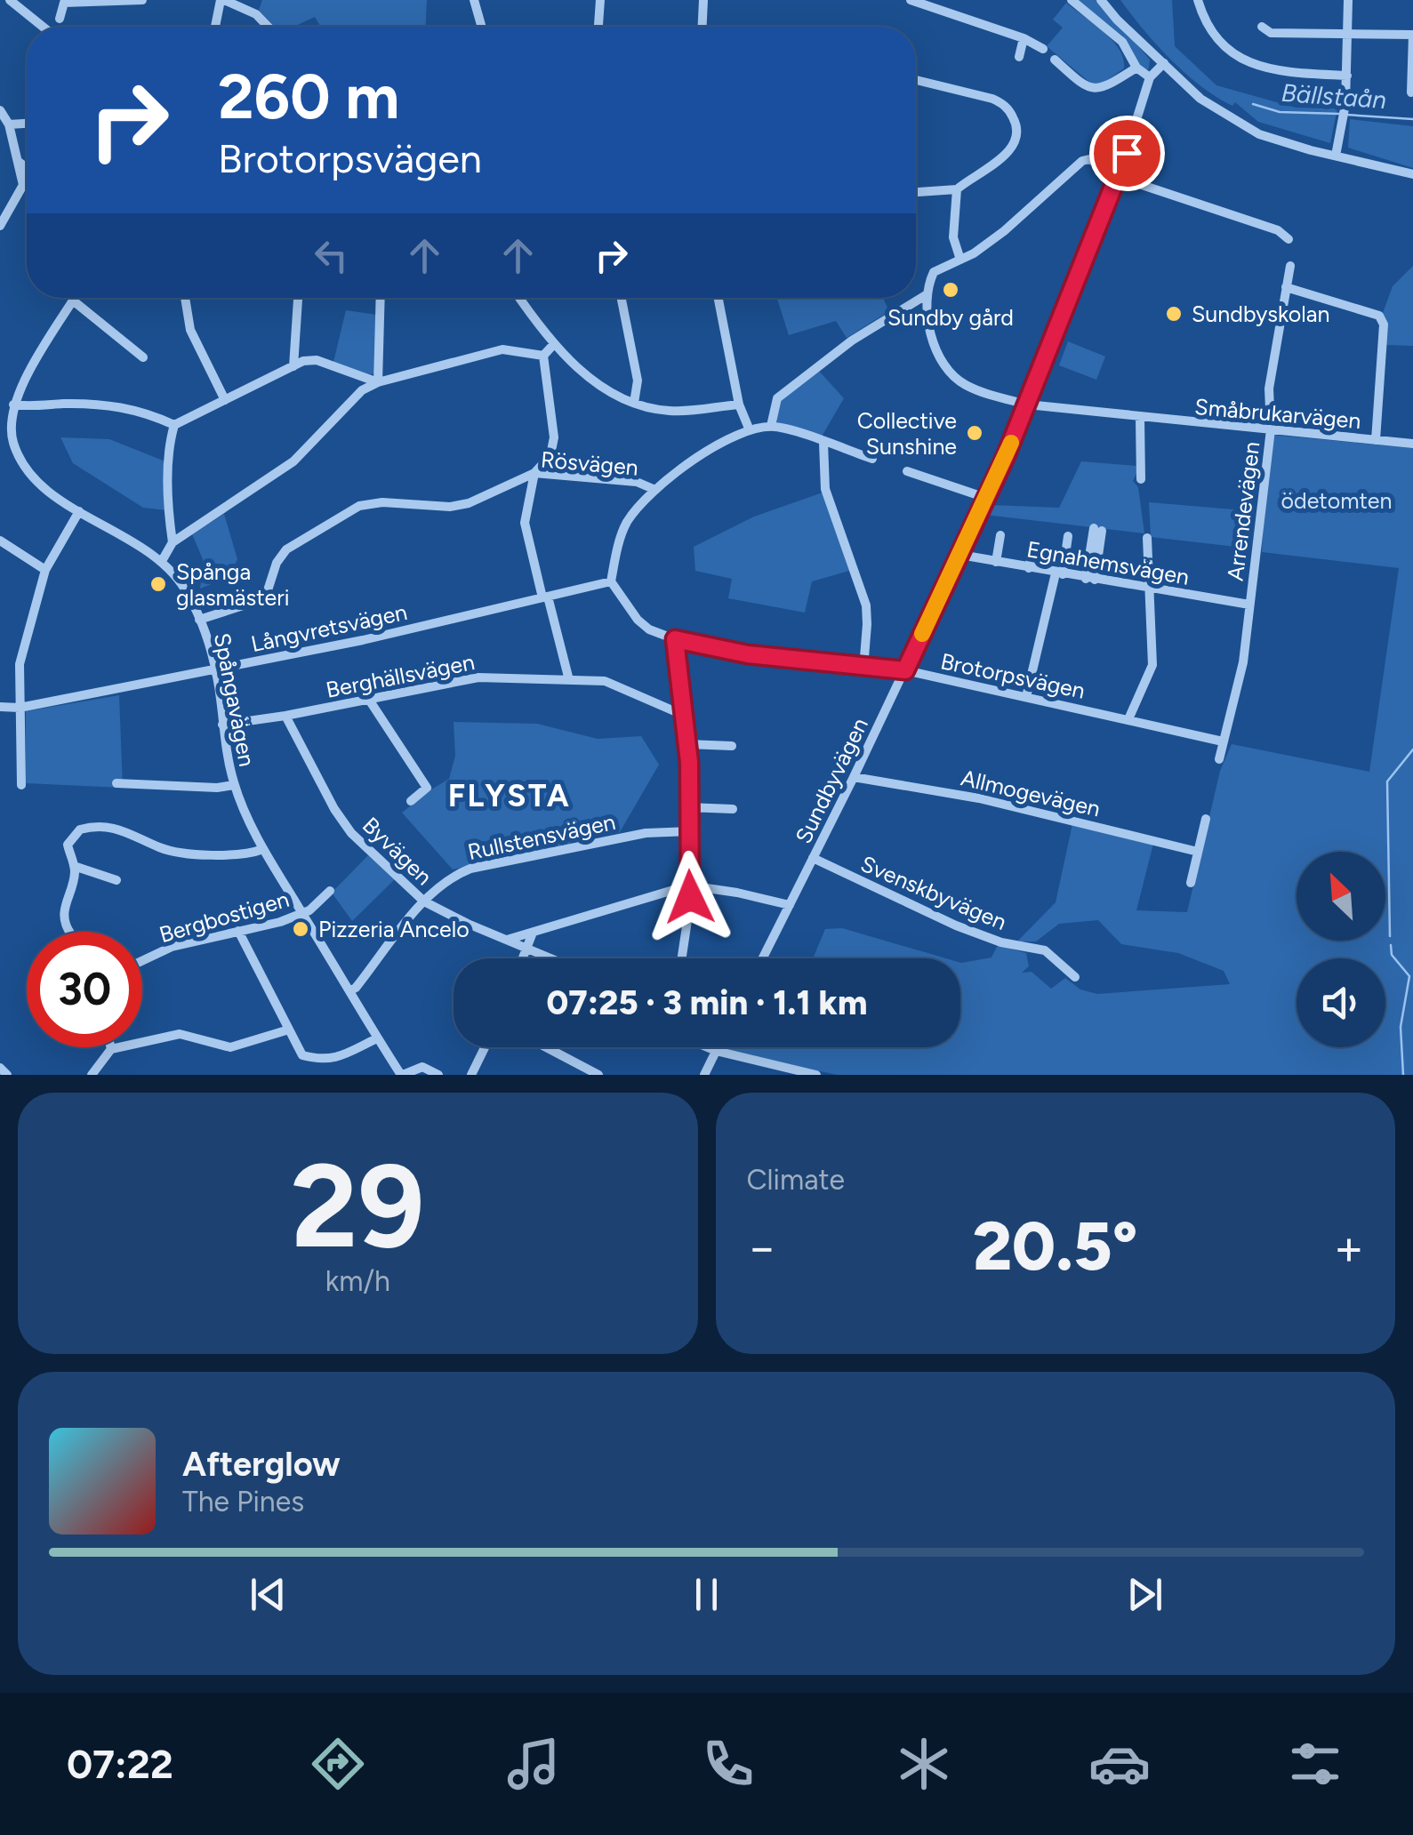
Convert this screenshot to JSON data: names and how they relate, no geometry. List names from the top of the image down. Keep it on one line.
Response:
{"streets":{"street":["Småbrukarvägen","Rösvägen","Arrendevägen","Egnahemsvägen","Långvretsvägen","Berghällsvägen","Brotorpsvägen","Spångavägen","Sundbyvägen","Allmogevägen","Rullstensvägen","Byvägen","Svenskbyvägen","Bergbostigen"]},"crossings":[["Småbrukarvägen","Arrendevägen"],["Småbrukarvägen","Sundbyvägen"],["Rösvägen","Spångavägen"],["Arrendevägen","Egnahemsvägen"],["Arrendevägen","Brotorpsvägen"],["Egnahemsvägen","Sundbyvägen"],["Långvretsvägen","Brotorpsvägen"],["Långvretsvägen","Spångavägen"],["Berghällsvägen","Spångavägen"],["Berghällsvägen","Byvägen"],["Brotorpsvägen","Sundbyvägen"],["Spångavägen","Rullstensvägen"],["Spångavägen","Bergbostigen"],["Sundbyvägen","Allmogevägen"],["Sundbyvägen","Svenskbyvägen"],["Rullstensvägen","Byvägen"]],"districts":["FLYSTA"],"water":["Bällstaån"],"parks":["ödetomten"],"places":["Sundby gård","Sundbyskolan","Collective Sunshine","Spånga glasmästeri","Pizzeria Ancelo"],"north":"top left","page":{"turn":["260 m","Brotorpsvägen"],"limit":"30","trip":"07:25 · 3 min · 1.1 km","tile":[["29","km/h"],"Climate"],"heat":["−","20.5°","+"],"song":["Afterglow","The Pines"],"tabs":"07:22"}}
